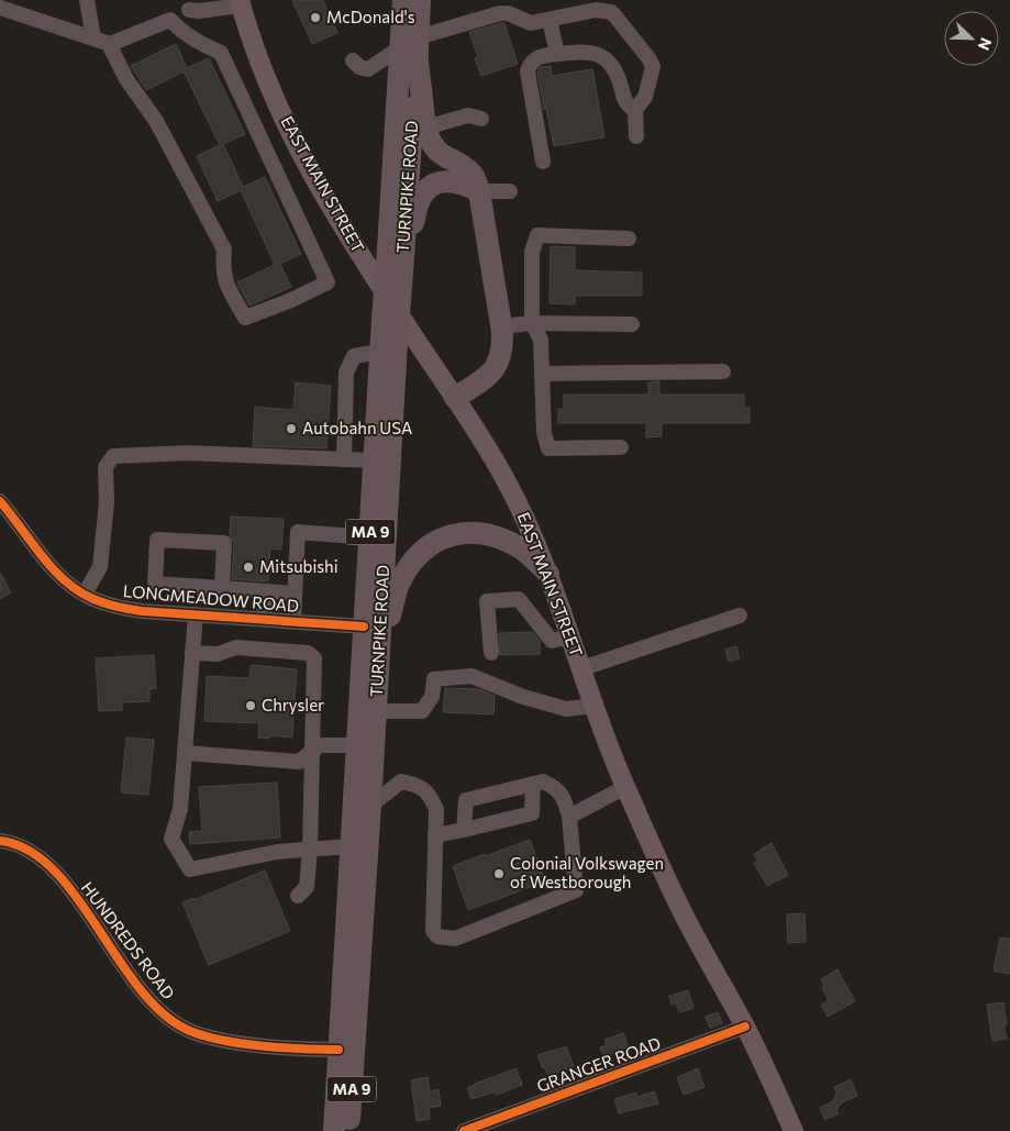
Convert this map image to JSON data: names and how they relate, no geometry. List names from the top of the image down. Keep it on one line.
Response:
{"streets":{"highway":["TURNPIKE ROAD","MA 9"],"main road":["EAST MAIN STREET"],"street":["LONGMEADOW ROAD","HUNDREDS ROAD","GRANGER ROAD"]},"crossings":[["EAST MAIN STREET","GRANGER ROAD"],["TURNPIKE ROAD","LONGMEADOW ROAD"],["TURNPIKE ROAD","HUNDREDS ROAD"]],"places":["McDonald's","Autobahn USA","Mitsubishi","Chrysler","Colonial Volkswagen of Westborough"],"north":"bottom right"}
